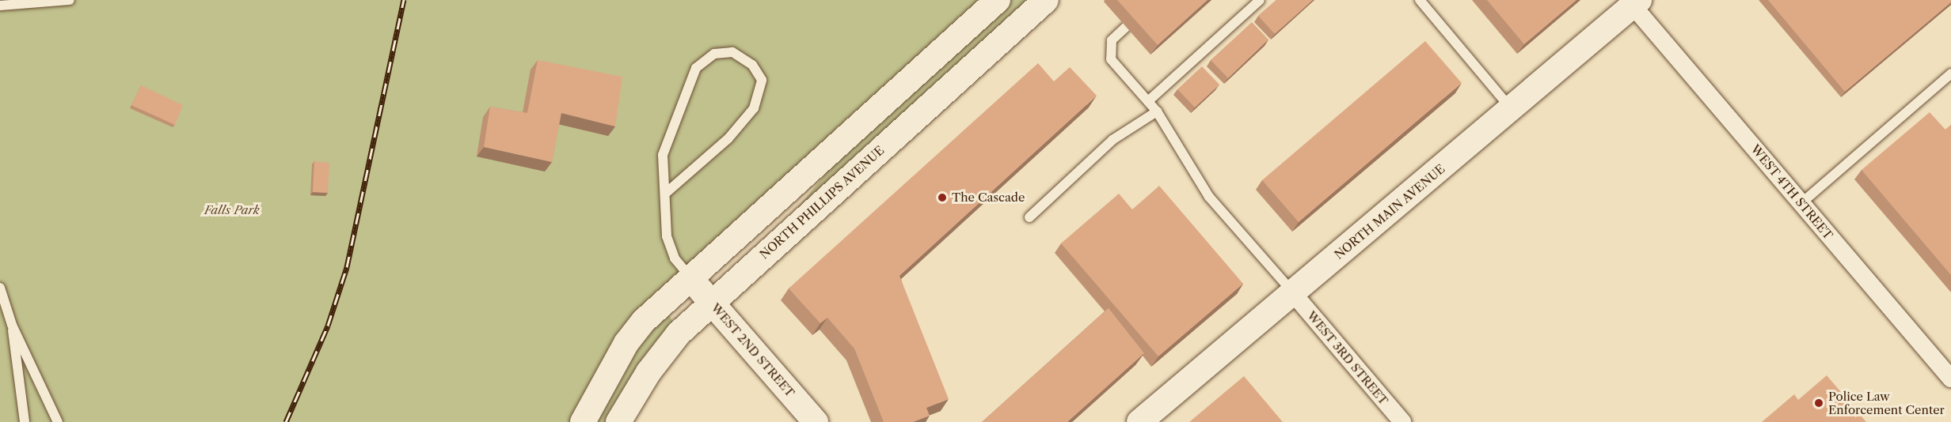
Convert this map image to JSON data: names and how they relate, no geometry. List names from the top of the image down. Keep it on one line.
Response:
{"streets":{"street":["WEST 4TH STREET","NORTH PHILLIPS AVENUE","NORTH MAIN AVENUE","WEST 2ND STREET","WEST 3RD STREET"]},"crossings":[["WEST 4TH STREET","NORTH MAIN AVENUE"],["NORTH PHILLIPS AVENUE","WEST 2ND STREET"],["NORTH MAIN AVENUE","WEST 3RD STREET"]],"parks":["Falls Park"],"places":["The Cascade","Police Law Enforcement Center"]}
